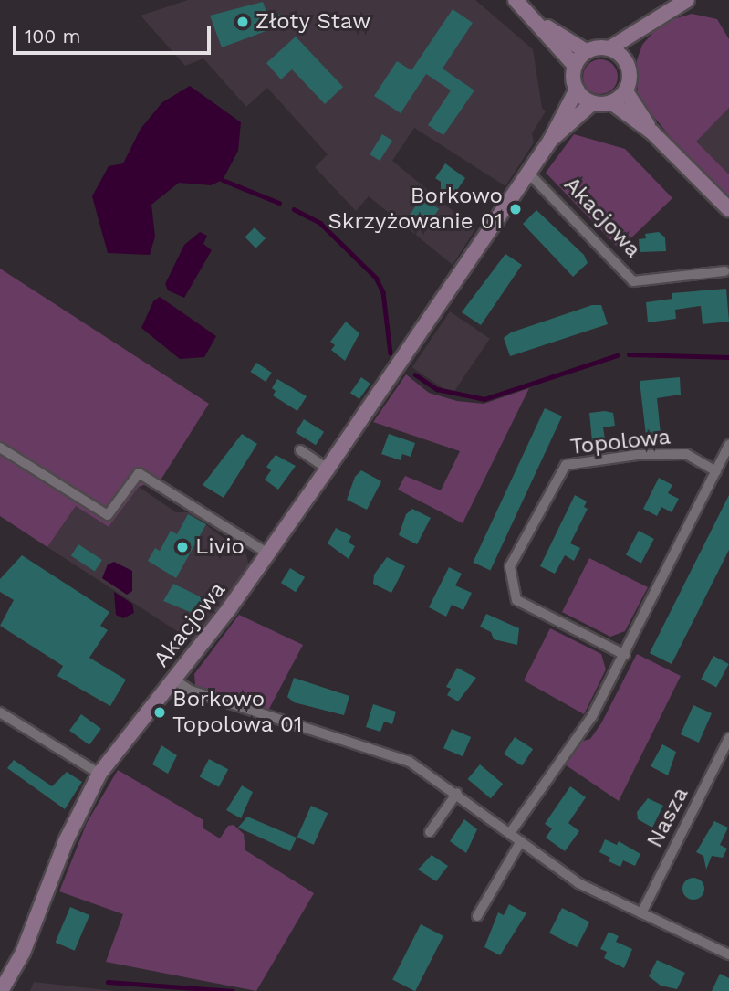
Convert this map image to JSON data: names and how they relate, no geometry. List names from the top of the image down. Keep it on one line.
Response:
{"streets":{"street":["Akacjowa","Topolowa","Nasza"]},"places":["Złoty Staw","Borkowo Skrzyżowanie 01","Livio","Borkowo Topolowa 01"],"scale_bar":"100 m"}
